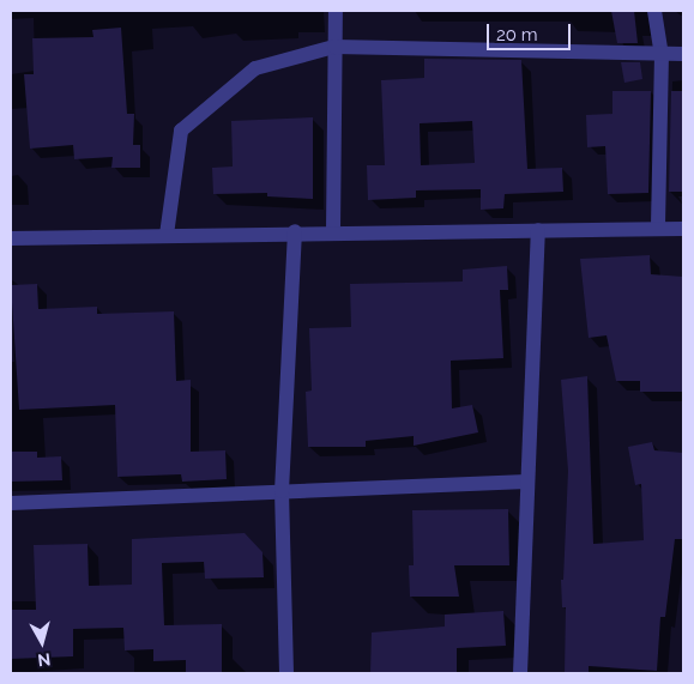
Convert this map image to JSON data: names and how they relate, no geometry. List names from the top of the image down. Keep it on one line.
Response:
{"scale_bar":"20 m","north":"bottom"}
